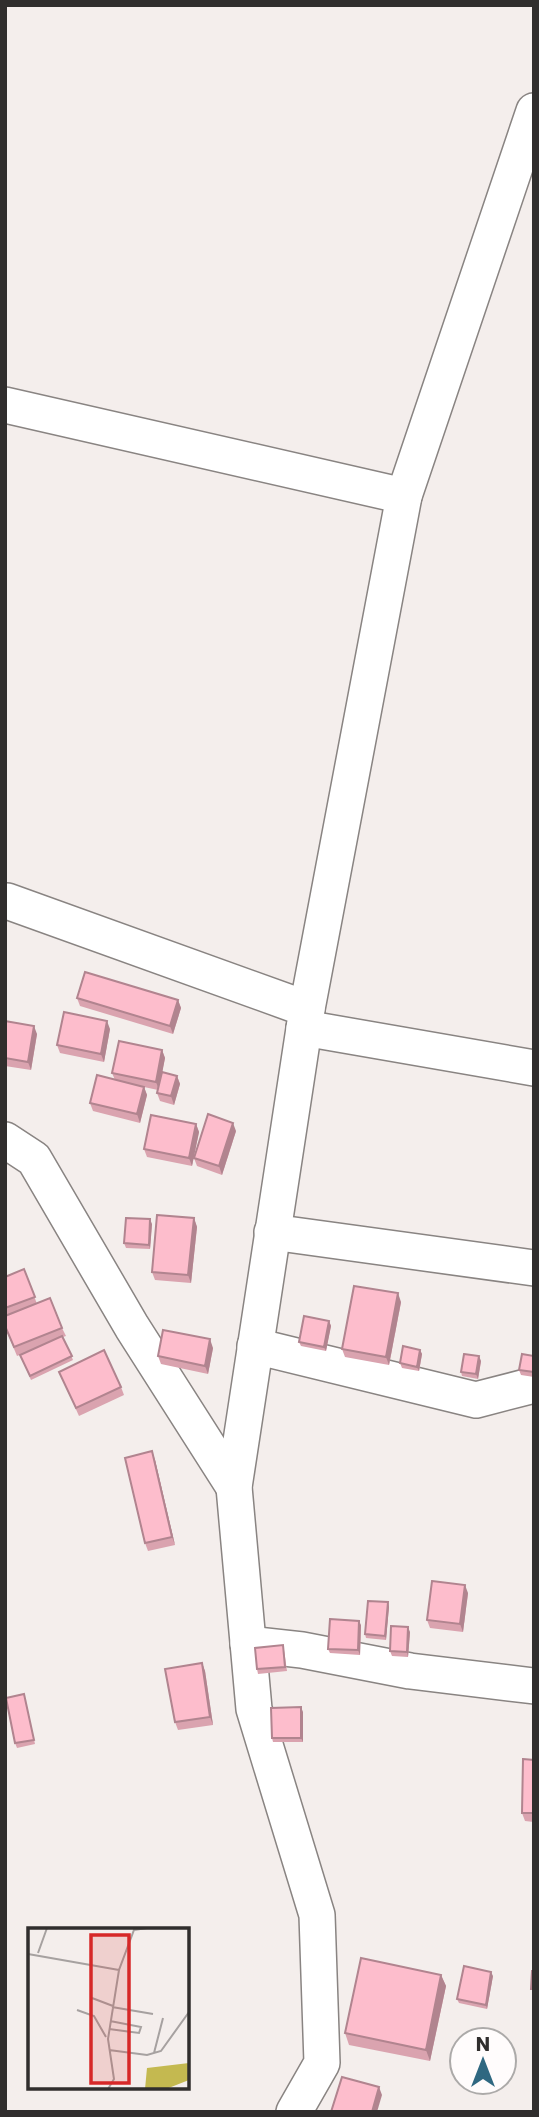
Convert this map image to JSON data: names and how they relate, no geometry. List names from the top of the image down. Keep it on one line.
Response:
{"north":"top"}
